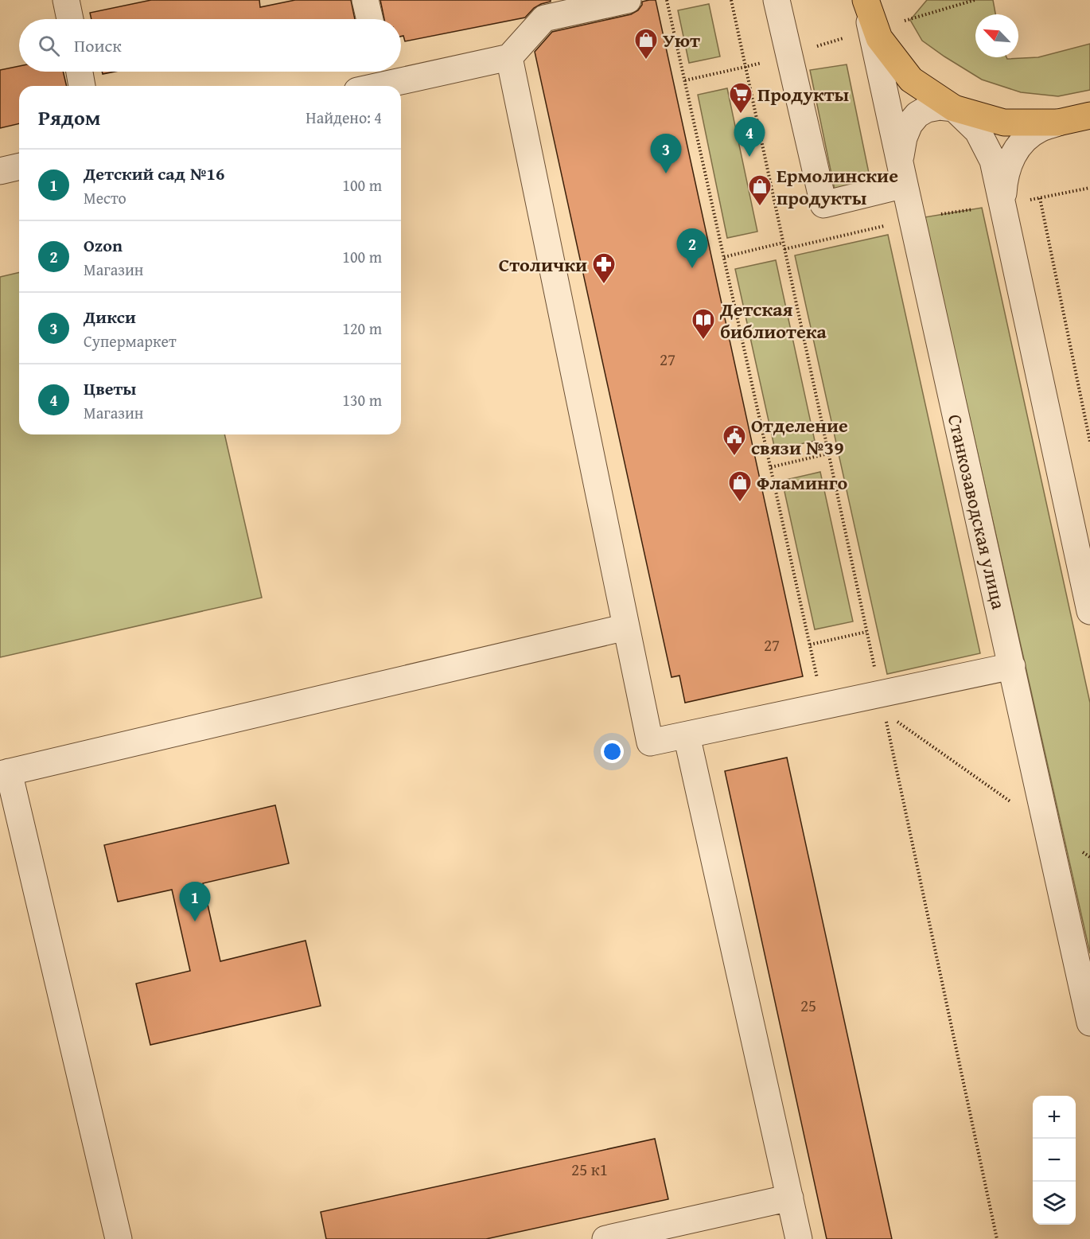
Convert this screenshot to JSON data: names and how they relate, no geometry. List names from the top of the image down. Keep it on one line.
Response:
{"streets":{"street":["Станкозаводская улица"]},"places":{"shop":["Уют","Ермолинские продукты","Фламинго"],"supermarket":["Продукты"],"pharmacy":["Столички"],"library":["Детская библиотека"],"public building":["Отделение связи №39"]},"house_numbers":["27","27","25","25 к1"],"north":"top left","page":{"search":"Поиск","heading":["Рядом","Найдено: 4"],"pins":["4","3","2","1"],"list":[{"mark":"1","name":"Детский сад №16","note":"Место","value":"100 m"},{"mark":"2","name":"Ozon","note":"Магазин","value":"100 m"},{"mark":"3","name":"Дикси","note":"Супермаркет","value":"120 m"},{"mark":"4","name":"Цветы","note":"Магазин","value":"130 m"}],"map_buttons":["+","−"]}}
